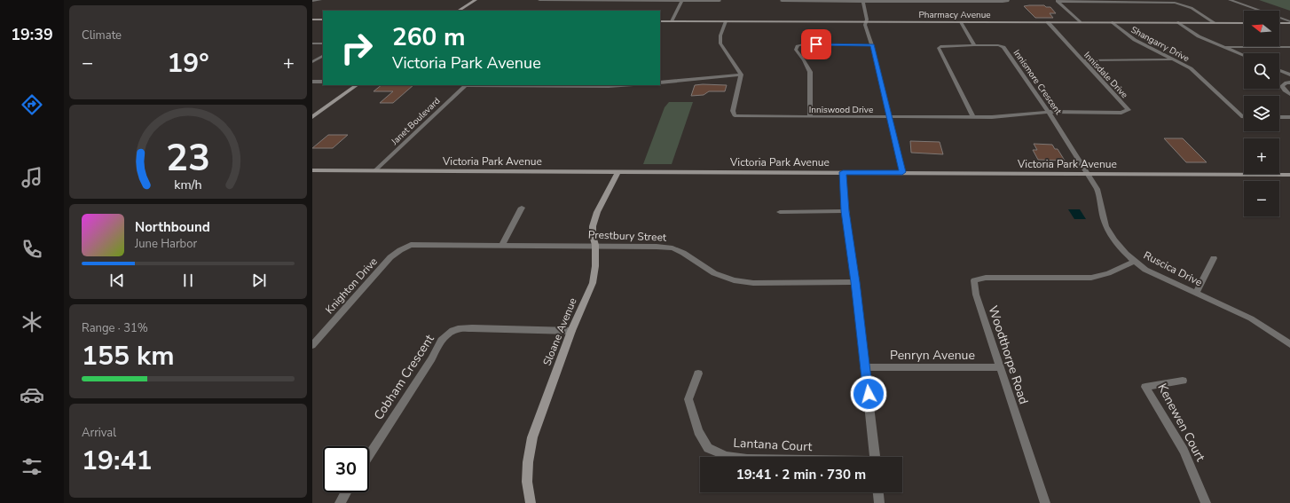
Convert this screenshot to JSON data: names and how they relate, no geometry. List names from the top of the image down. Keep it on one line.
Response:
{"streets":{"street":["Pharmacy Avenue","Shangarry Drive","Innisdale Drive","Innismore Crescent","Inniswood Drive","Janet Boulevard","Victoria Park Avenue","Prestbury Street","Ruscica Drive","Knighton Drive","Sloane Avenue","Penryn Avenue","Woodthorpe Road","Cobham Crescent","Kenewen Court","Lantana Court"]},"crossings":[["Pharmacy Avenue","Shangarry Drive"],["Pharmacy Avenue","Innisdale Drive"],["Innisdale Drive","Innismore Crescent"],["Innisdale Drive","Inniswood Drive"],["Innismore Crescent","Inniswood Drive"],["Innismore Crescent","Victoria Park Avenue"],["Innismore Crescent","Ruscica Drive"],["Janet Boulevard","Victoria Park Avenue"],["Victoria Park Avenue","Ruscica Drive"],["Victoria Park Avenue","Sloane Avenue"],["Prestbury Street","Knighton Drive"],["Prestbury Street","Sloane Avenue"],["Ruscica Drive","Woodthorpe Road"],["Sloane Avenue","Cobham Crescent"],["Penryn Avenue","Woodthorpe Road"]],"north":"left","page":{"tabs":"19:39","tile":["Climate",["Range · 31%","155 km"],["Arrival","19:41"]],"map_buttons":["+","−"],"turn":["260 m","Victoria Park Avenue"],"heat":["−","19°","+"],"song":["Northbound","June Harbor"],"limit":"30","trip":"19:41 · 2 min · 730 m","gauge":["23","km/h"]}}
